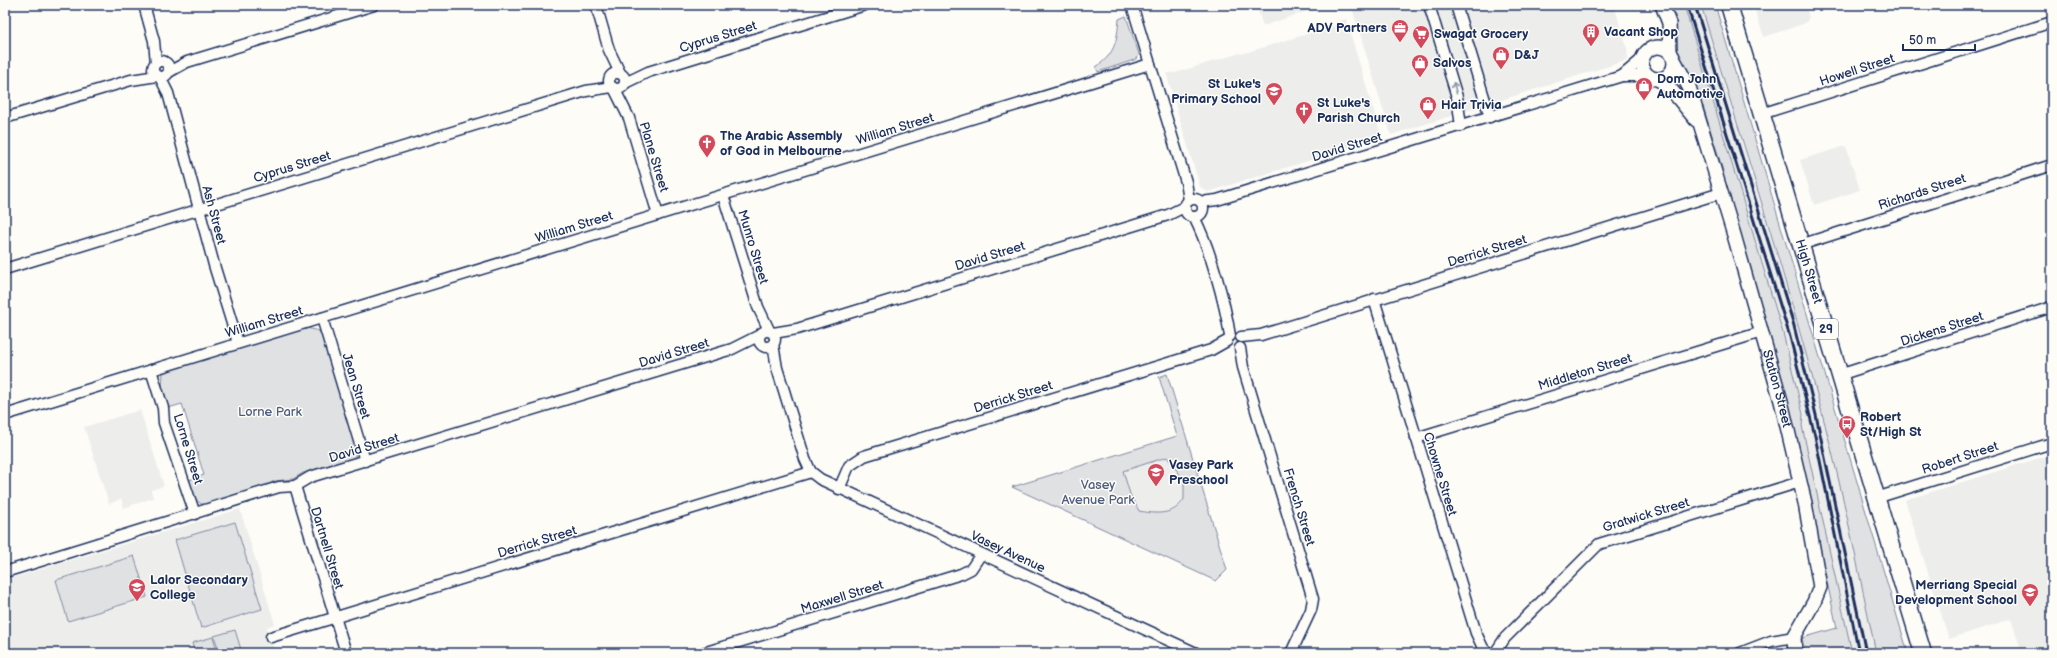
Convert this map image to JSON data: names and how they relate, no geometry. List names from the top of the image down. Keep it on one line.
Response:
{"streets":{"main road":["High Street","29"],"street":["Cyprus Street","Howell Street","William Street","David Street","Plane Street","Richards Street","Ash Street","Munro Street","Derrick Street","Dickens Street","Middleton Street","Jean Street","Station Street","Lorne Street","Robert Street","Chowne Street","French Street","Gratwick Street","Dartnell Street","Vasey Avenue","Maxwell Street"]},"crossings":[["Cyprus Street","Plane Street"],["Cyprus Street","Ash Street"],["Howell Street","High Street"],["William Street","Plane Street"],["William Street","Ash Street"],["William Street","Munro Street"],["William Street","Jean Street"],["William Street","Lorne Street"],["William Street","French Street"],["David Street","Munro Street"],["David Street","Jean Street"],["David Street","Station Street"],["David Street","Lorne Street"],["David Street","French Street"],["David Street","Dartnell Street"],["Richards Street","High Street"],["Munro Street","Derrick Street"],["Munro Street","Vasey Avenue"],["Derrick Street","Station Street"],["Derrick Street","Chowne Street"],["Derrick Street","French Street"],["Derrick Street","Dartnell Street"],["Derrick Street","Vasey Avenue"],["High Street","Dickens Street"],["High Street","Robert Street"],["Middleton Street","Station Street"],["Middleton Street","Chowne Street"],["Station Street","Gratwick Street"],["Vasey Avenue","Maxwell Street"]],"parks":["Lorne Park","Vasey Avenue Park"],"places":{"office":["ADV Partners"],"building":["Vacant Shop"],"supermarket":["Swagat Grocery"],"shop":["D&J","Salvos","Dom John Automotive","Hair Trivia"],"school or university":["St Luke's Primary School","Vasey Park Preschool","Lalor Secondary College","Merriang Special Development School"],"church":["St Luke's Parish Church","The Arabic Assembly of God in Melbourne"],"bus stop":["Robert St/High St"]},"scale_bar":"50 m"}
